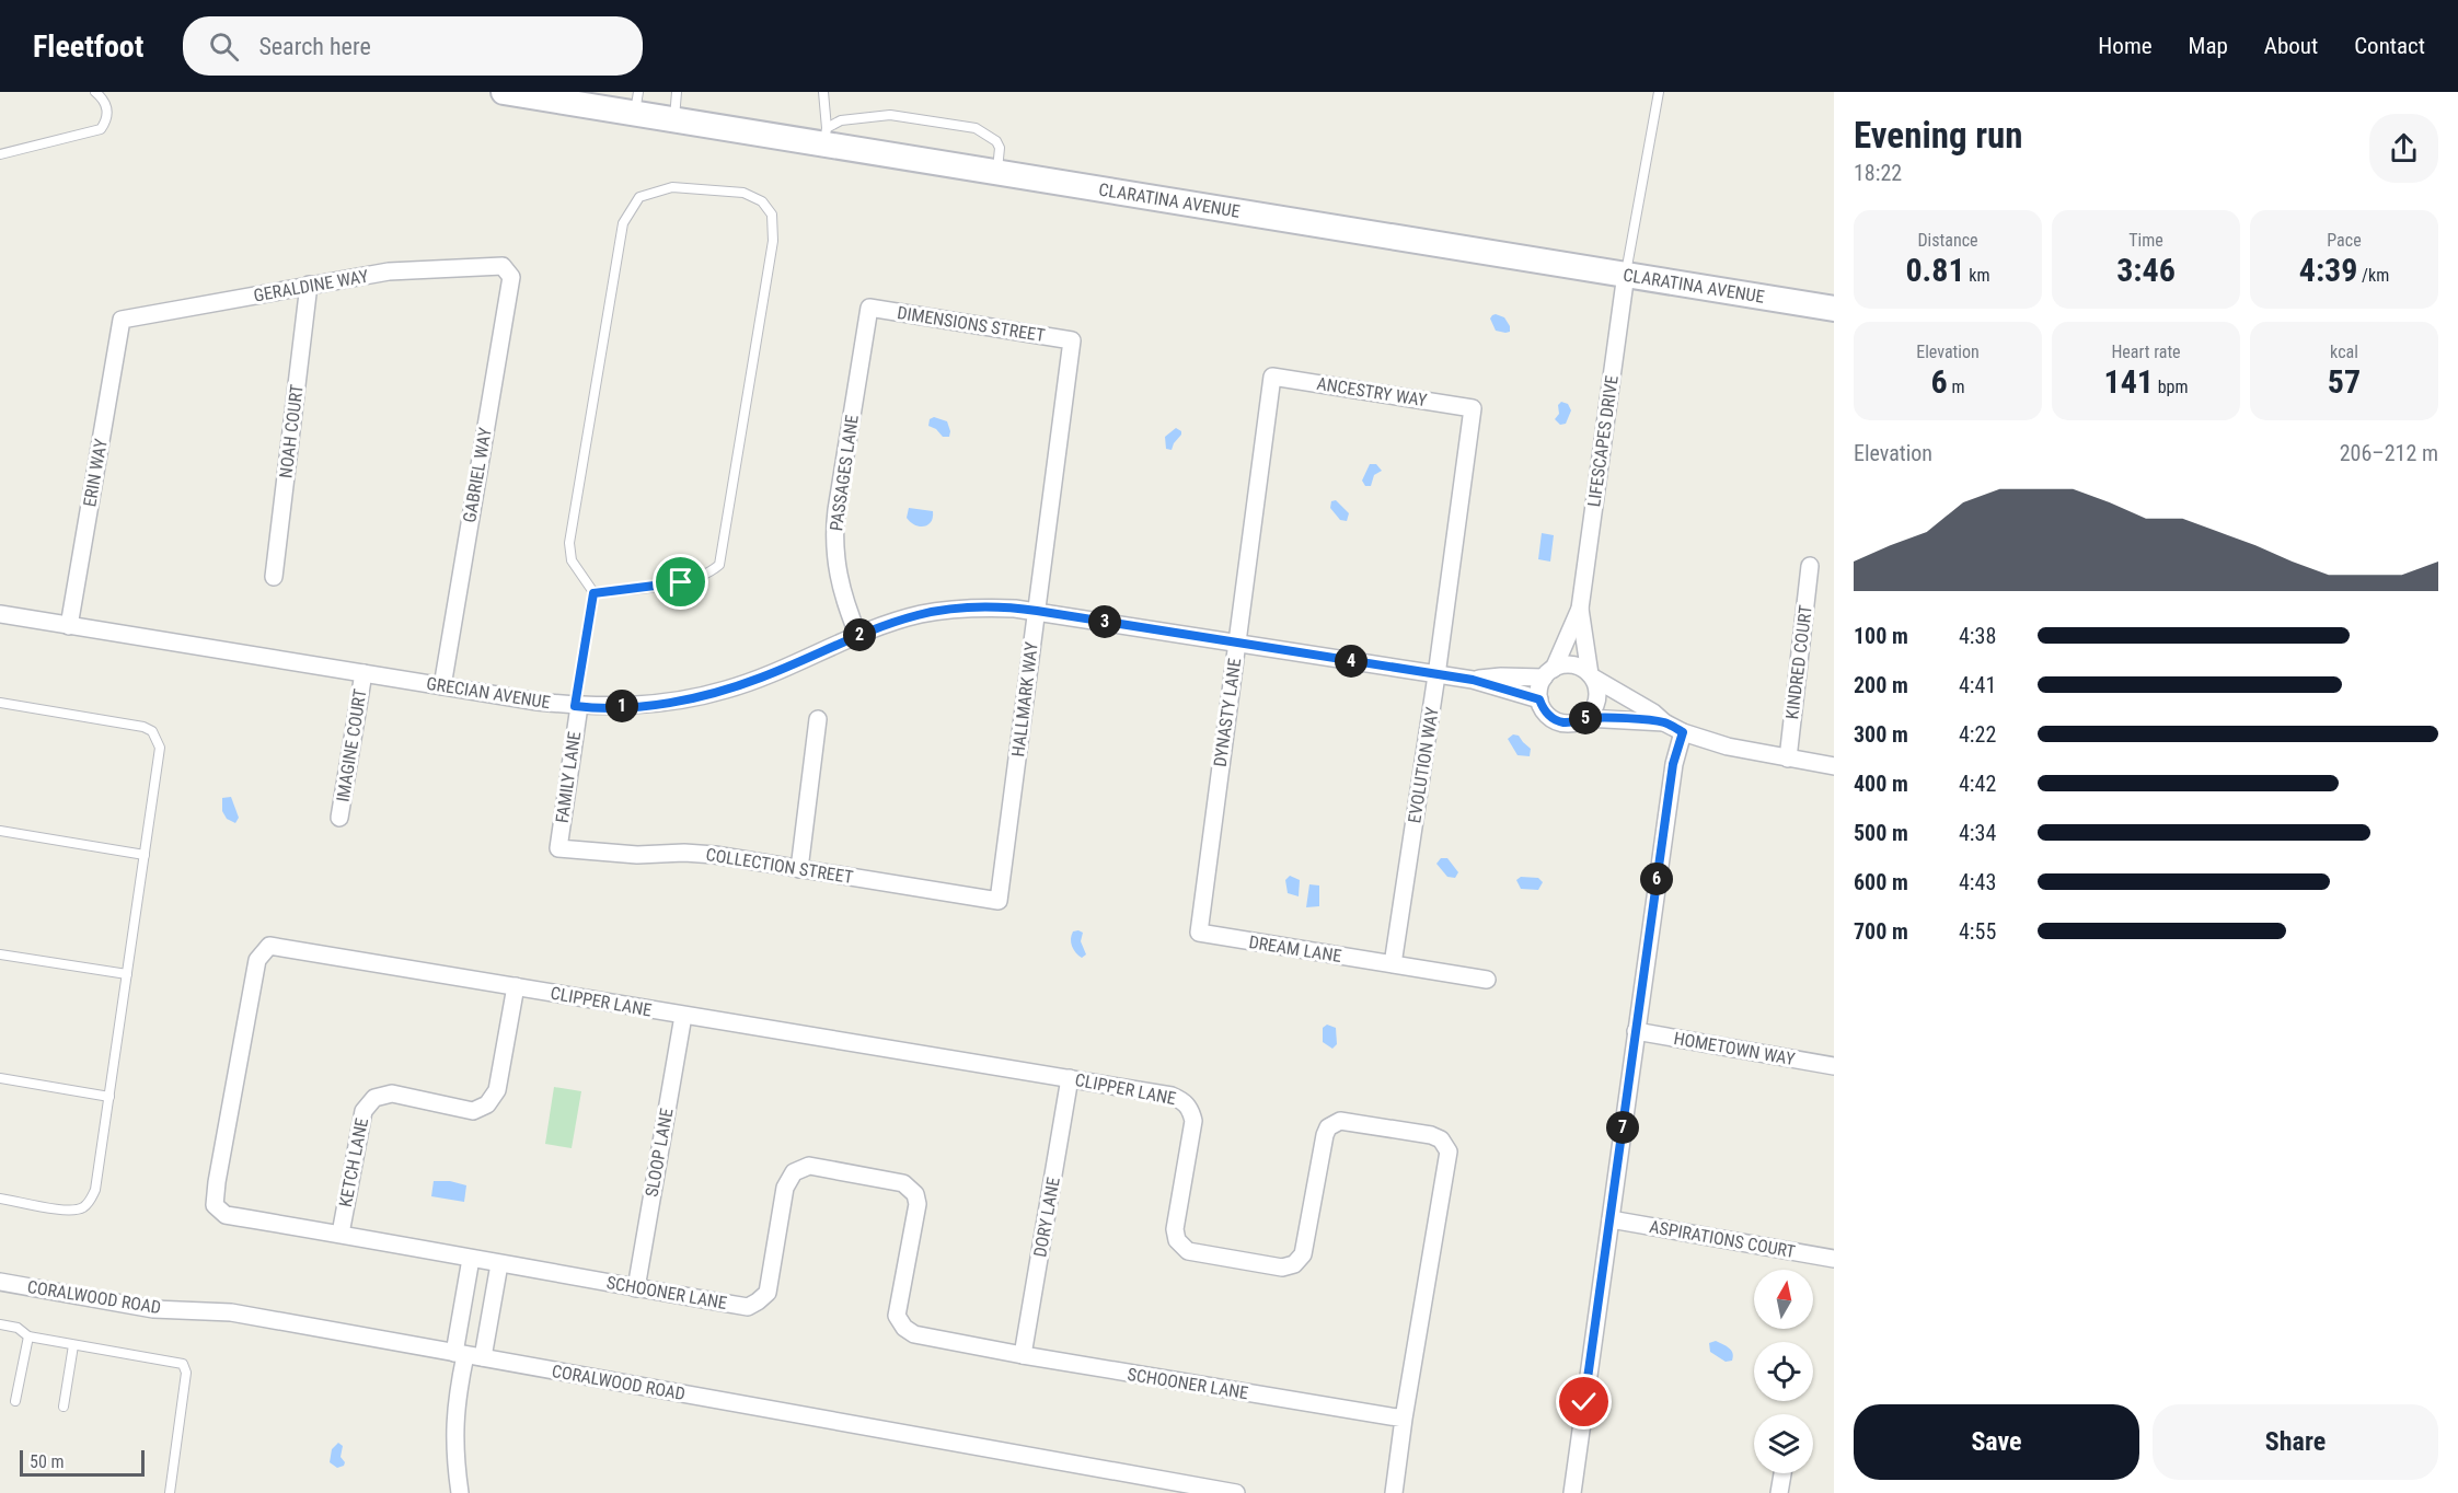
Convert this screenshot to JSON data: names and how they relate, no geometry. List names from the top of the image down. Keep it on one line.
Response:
{"streets":{"main road":["CLARATINA AVENUE"],"street":["GERALDINE WAY","DIMENSIONS STREET","ANCESTRY WAY","NOAH COURT","LIFESCAPES DRIVE","ERIN WAY","PASSAGES LANE","GABRIEL WAY","KINDRED COURT","GRECIAN AVENUE","HALLMARK WAY","DYNASTY LANE","IMAGINE COURT","EVOLUTION WAY","FAMILY LANE","COLLECTION STREET","DREAM LANE","CLIPPER LANE","HOMETOWN WAY","SLOOP LANE","KETCH LANE","DORY LANE","ASPIRATIONS COURT","SCHOONER LANE","CORALWOOD ROAD"]},"crossings":[["CLARATINA AVENUE","LIFESCAPES DRIVE"],["GERALDINE WAY","NOAH COURT"],["GERALDINE WAY","ERIN WAY"],["GERALDINE WAY","GABRIEL WAY"],["DIMENSIONS STREET","PASSAGES LANE"],["DIMENSIONS STREET","HALLMARK WAY"],["ANCESTRY WAY","DYNASTY LANE"],["ANCESTRY WAY","EVOLUTION WAY"],["LIFESCAPES DRIVE","GRECIAN AVENUE"],["ERIN WAY","GRECIAN AVENUE"],["PASSAGES LANE","GRECIAN AVENUE"],["GABRIEL WAY","GRECIAN AVENUE"],["GRECIAN AVENUE","HALLMARK WAY"],["GRECIAN AVENUE","DYNASTY LANE"],["GRECIAN AVENUE","IMAGINE COURT"],["GRECIAN AVENUE","EVOLUTION WAY"],["GRECIAN AVENUE","FAMILY LANE"],["HALLMARK WAY","COLLECTION STREET"],["DYNASTY LANE","DREAM LANE"],["EVOLUTION WAY","DREAM LANE"],["FAMILY LANE","COLLECTION STREET"],["CLIPPER LANE","SLOOP LANE"],["CLIPPER LANE","KETCH LANE"],["CLIPPER LANE","DORY LANE"],["CLIPPER LANE","SCHOONER LANE"],["SLOOP LANE","SCHOONER LANE"],["KETCH LANE","SCHOONER LANE"],["DORY LANE","SCHOONER LANE"]],"scale_bar":"50 m","north":"top","page":{"header":"Fleetfoot","search":"Search here","nav":["Home","Map","About","Contact"],"heading":["Evening run","18:22"],"stats":[["Distance","0.81 km"],["Time","3:46"],["Pace","4:39 /km"],["Elevation","6 m"],["Heart rate","141 bpm"],["kcal","57"]],"chart":["Elevation","206–212 m"],"pins":["3","2","4","1","5","6","7"],"list":[{"name":"100 m","note":"4:38"},{"name":"200 m","note":"4:41"},{"name":"300 m","note":"4:22"},{"name":"400 m","note":"4:42"},{"name":"500 m","note":"4:34"},{"name":"600 m","note":"4:43"},{"name":"700 m","note":"4:55"}],"buttons":["Save","Share"],"scale":"50 m"}}
